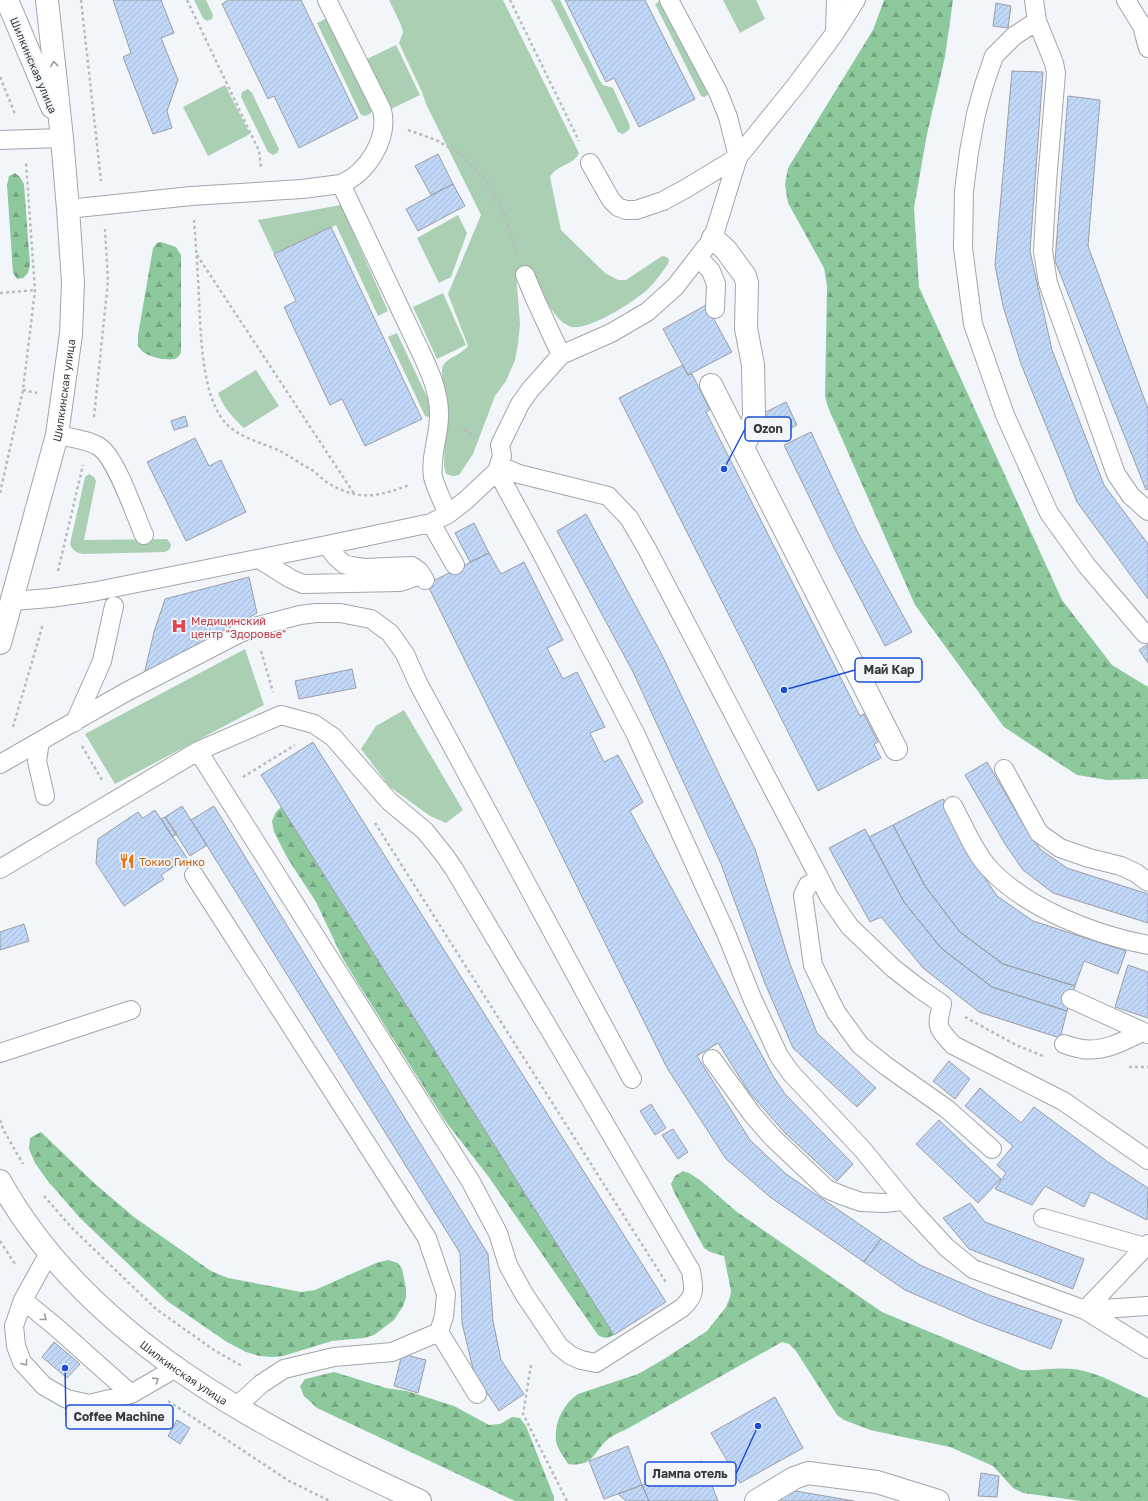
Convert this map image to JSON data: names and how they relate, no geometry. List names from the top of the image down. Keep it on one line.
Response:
{"streets":{"main road":["Шилкинская улица"]},"places":{"other":["Ozon","Май Кар","Coffee Machine","Лампа отель"],"hospital":["Медицинский центр \"Здоровье\""],"restaurant":["Токио Гинко"]}}
